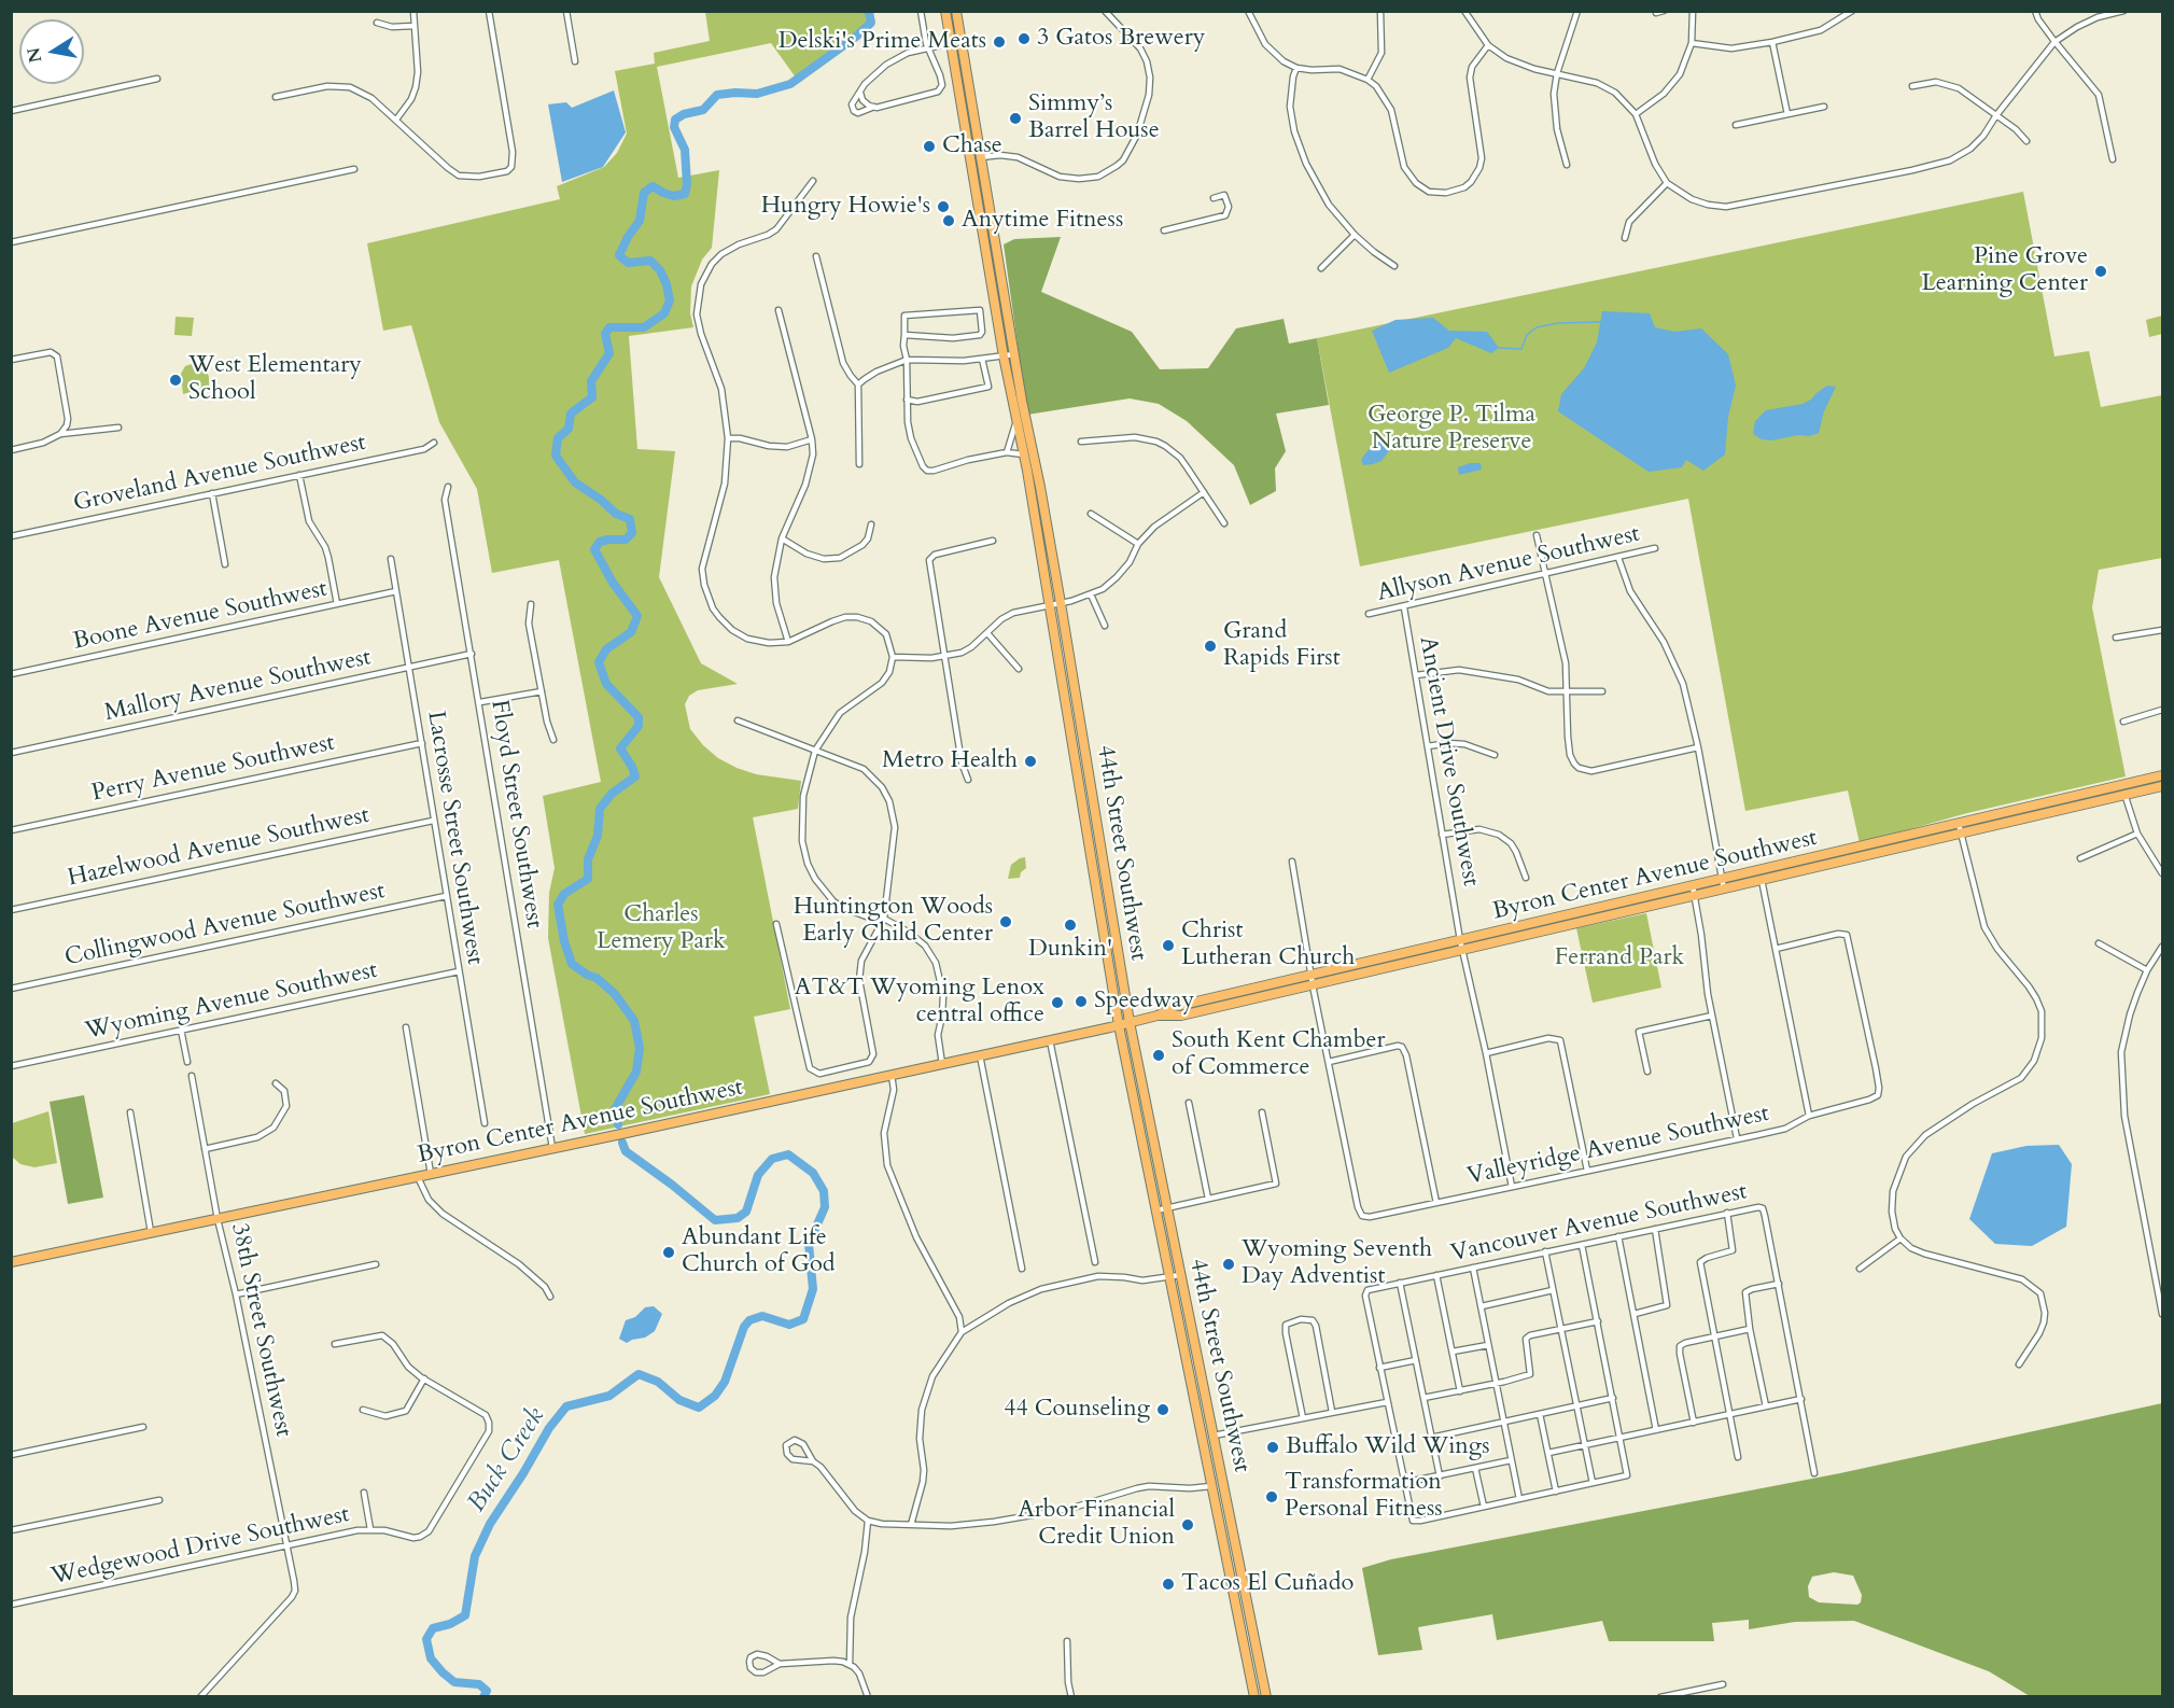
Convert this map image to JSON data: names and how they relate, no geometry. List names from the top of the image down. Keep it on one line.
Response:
{"streets":{"main road":["44th Street Southwest","Byron Center Avenue Southwest"],"street":["Groveland Avenue Southwest","Allyson Avenue Southwest","Boone Avenue Southwest","Mallory Avenue Southwest","Ancient Drive Southwest","Perry Avenue Southwest","Floyd Street Southwest","Lacrosse Street Southwest","Hazelwood Avenue Southwest","Collingwood Avenue Southwest","Wyoming Avenue Southwest","Valleyridge Avenue Southwest","Vancouver Avenue Southwest","38th Street Southwest","Wedgewood Drive Southwest"]},"crossings":[["Allyson Avenue Southwest","Ancient Drive Southwest"],["Boone Avenue Southwest","Lacrosse Street Southwest"],["Mallory Avenue Southwest","Floyd Street Southwest"],["Mallory Avenue Southwest","Lacrosse Street Southwest"],["Ancient Drive Southwest","Byron Center Avenue Southwest"],["Ancient Drive Southwest","Valleyridge Avenue Southwest"],["Perry Avenue Southwest","Lacrosse Street Southwest"],["Floyd Street Southwest","Byron Center Avenue Southwest"],["Lacrosse Street Southwest","Hazelwood Avenue Southwest"],["Lacrosse Street Southwest","Collingwood Avenue Southwest"],["Lacrosse Street Southwest","Wyoming Avenue Southwest"],["44th Street Southwest","Byron Center Avenue Southwest"],["Byron Center Avenue Southwest","38th Street Southwest"],["38th Street Southwest","Wedgewood Drive Southwest"]],"water":["Buck Creek"],"parks":["George P. Tilma Nature Preserve","Charles Lemery Park","Ferrand Park"],"places":["3 Gatos Brewery","Delski's Prime Meats","Simmy’s Barrel House","Chase","Hungry Howie's","Anytime Fitness","Pine Grove Learning Center","West Elementary School","Grand Rapids First","Metro Health","Huntington Woods Early Child Center","Dunkin'","Christ Lutheran Church","Speedway","AT&T Wyoming Lenox central office","South Kent Chamber of Commerce","Abundant Life Church of God","Wyoming Seventh Day Adventist","44 Counseling","Buffalo Wild Wings","Transformation Personal Fitness","Arbor Financial Credit Union","Tacos El Cuñado"],"north":"left"}
